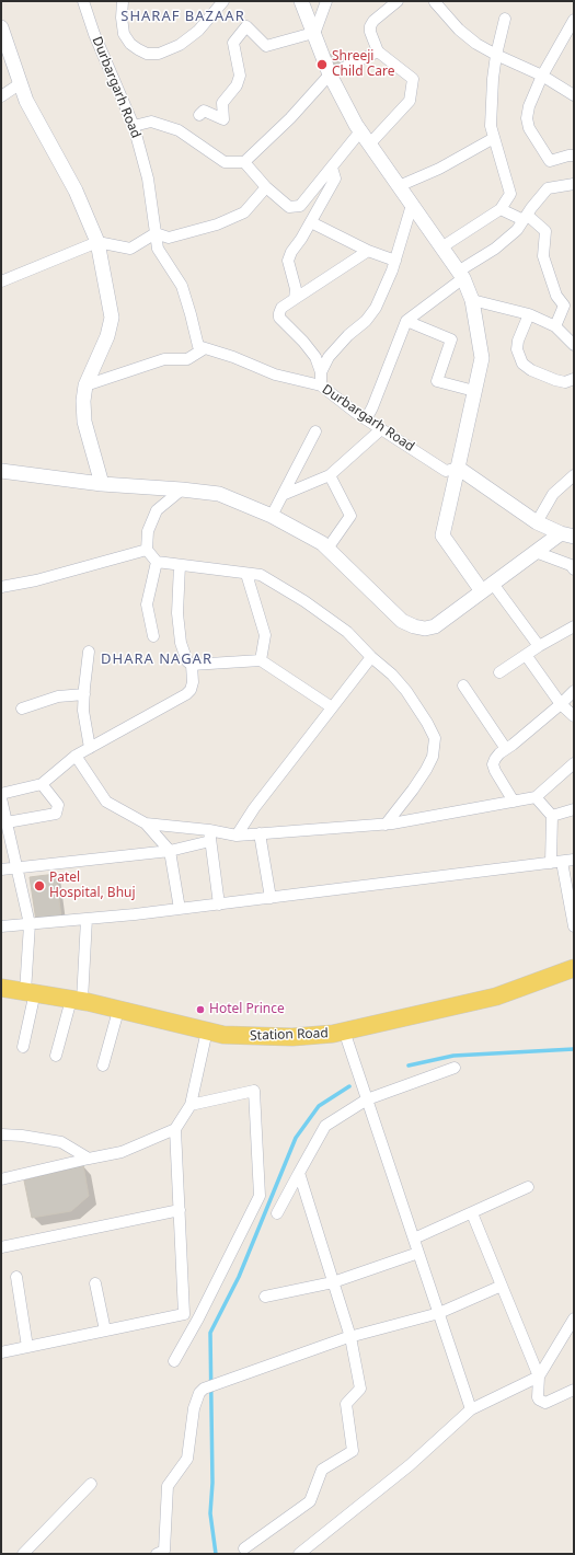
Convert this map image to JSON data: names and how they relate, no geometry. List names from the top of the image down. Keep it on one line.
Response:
{"streets":{"main road":["Station Road"],"street":["Durbargarh Road"]},"districts":["SHARAF BAZAAR","DHARA NAGAR"],"places":["Shreeji Child Care","Patel Hospital, Bhuj","Hotel Prince"]}
